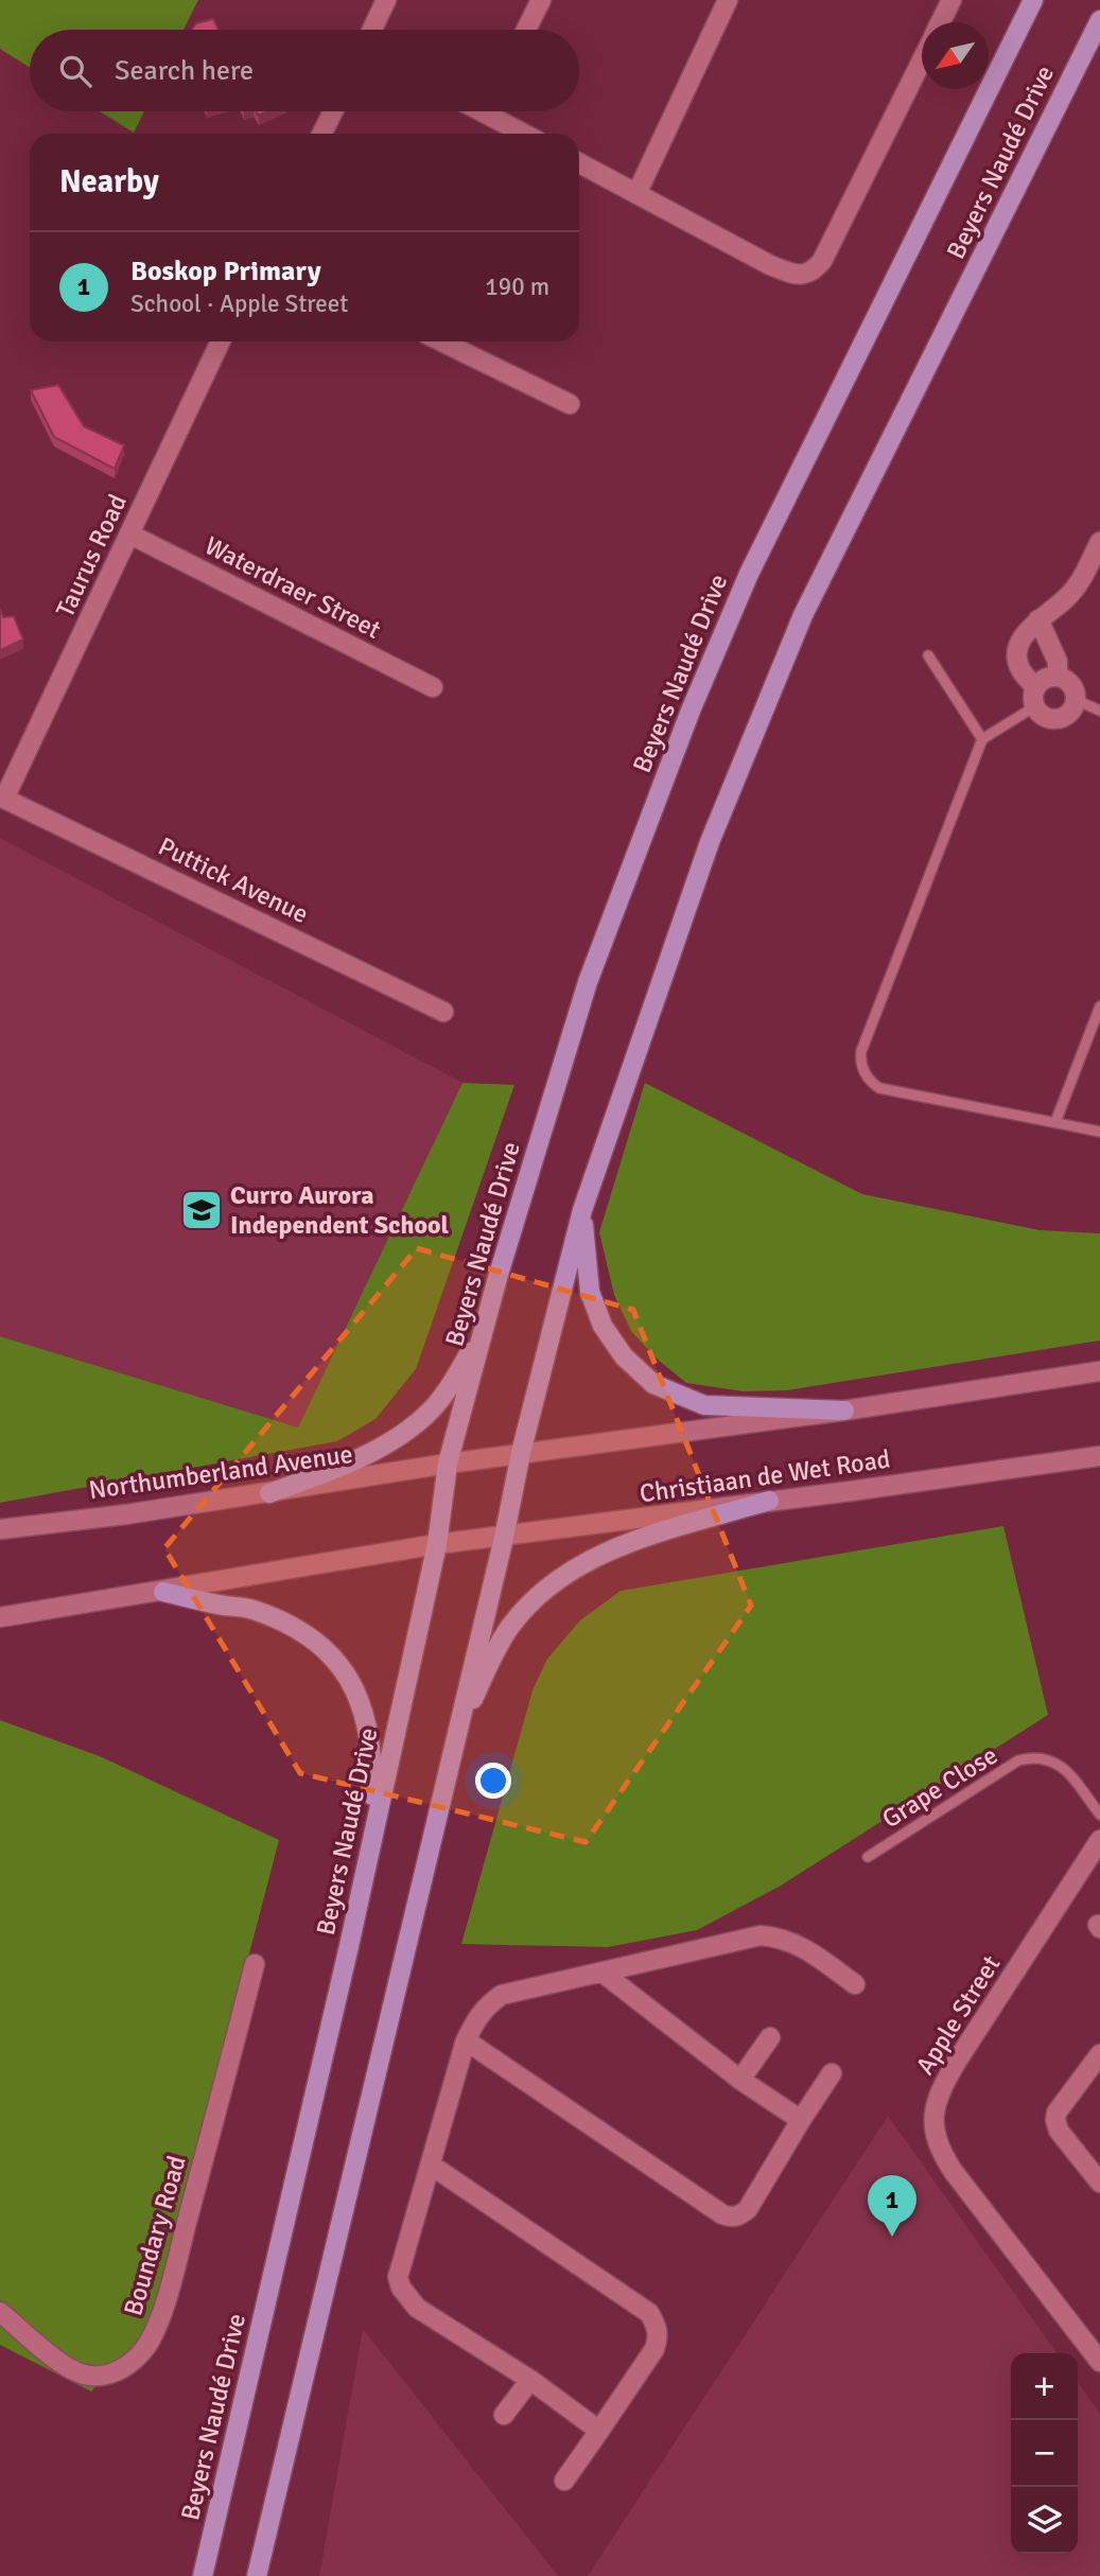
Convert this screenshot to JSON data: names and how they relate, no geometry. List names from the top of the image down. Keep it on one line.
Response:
{"streets":{"main road":["Beyers Naudé Drive"],"street":["Taurus Road","Waterdraer Street","Puttick Avenue","Northumberland Avenue","Christiaan de Wet Road","Apple Street","Boundary Road"],"lane":["Grape Close"]},"crossings":[["Beyers Naudé Drive","Northumberland Avenue"],["Beyers Naudé Drive","Christiaan de Wet Road"],["Taurus Road","Waterdraer Street"],["Taurus Road","Puttick Avenue"],["Northumberland Avenue","Christiaan de Wet Road"]],"places":{"school or university":["Curro Aurora Independent School"]},"north":"bottom left","page":{"search":"Search here","heading":"Nearby","list":[{"mark":"1","name":"Boskop Primary","note":"School · Apple Street","value":"190 m"}],"pins":"1","map_buttons":["+","−"]}}
